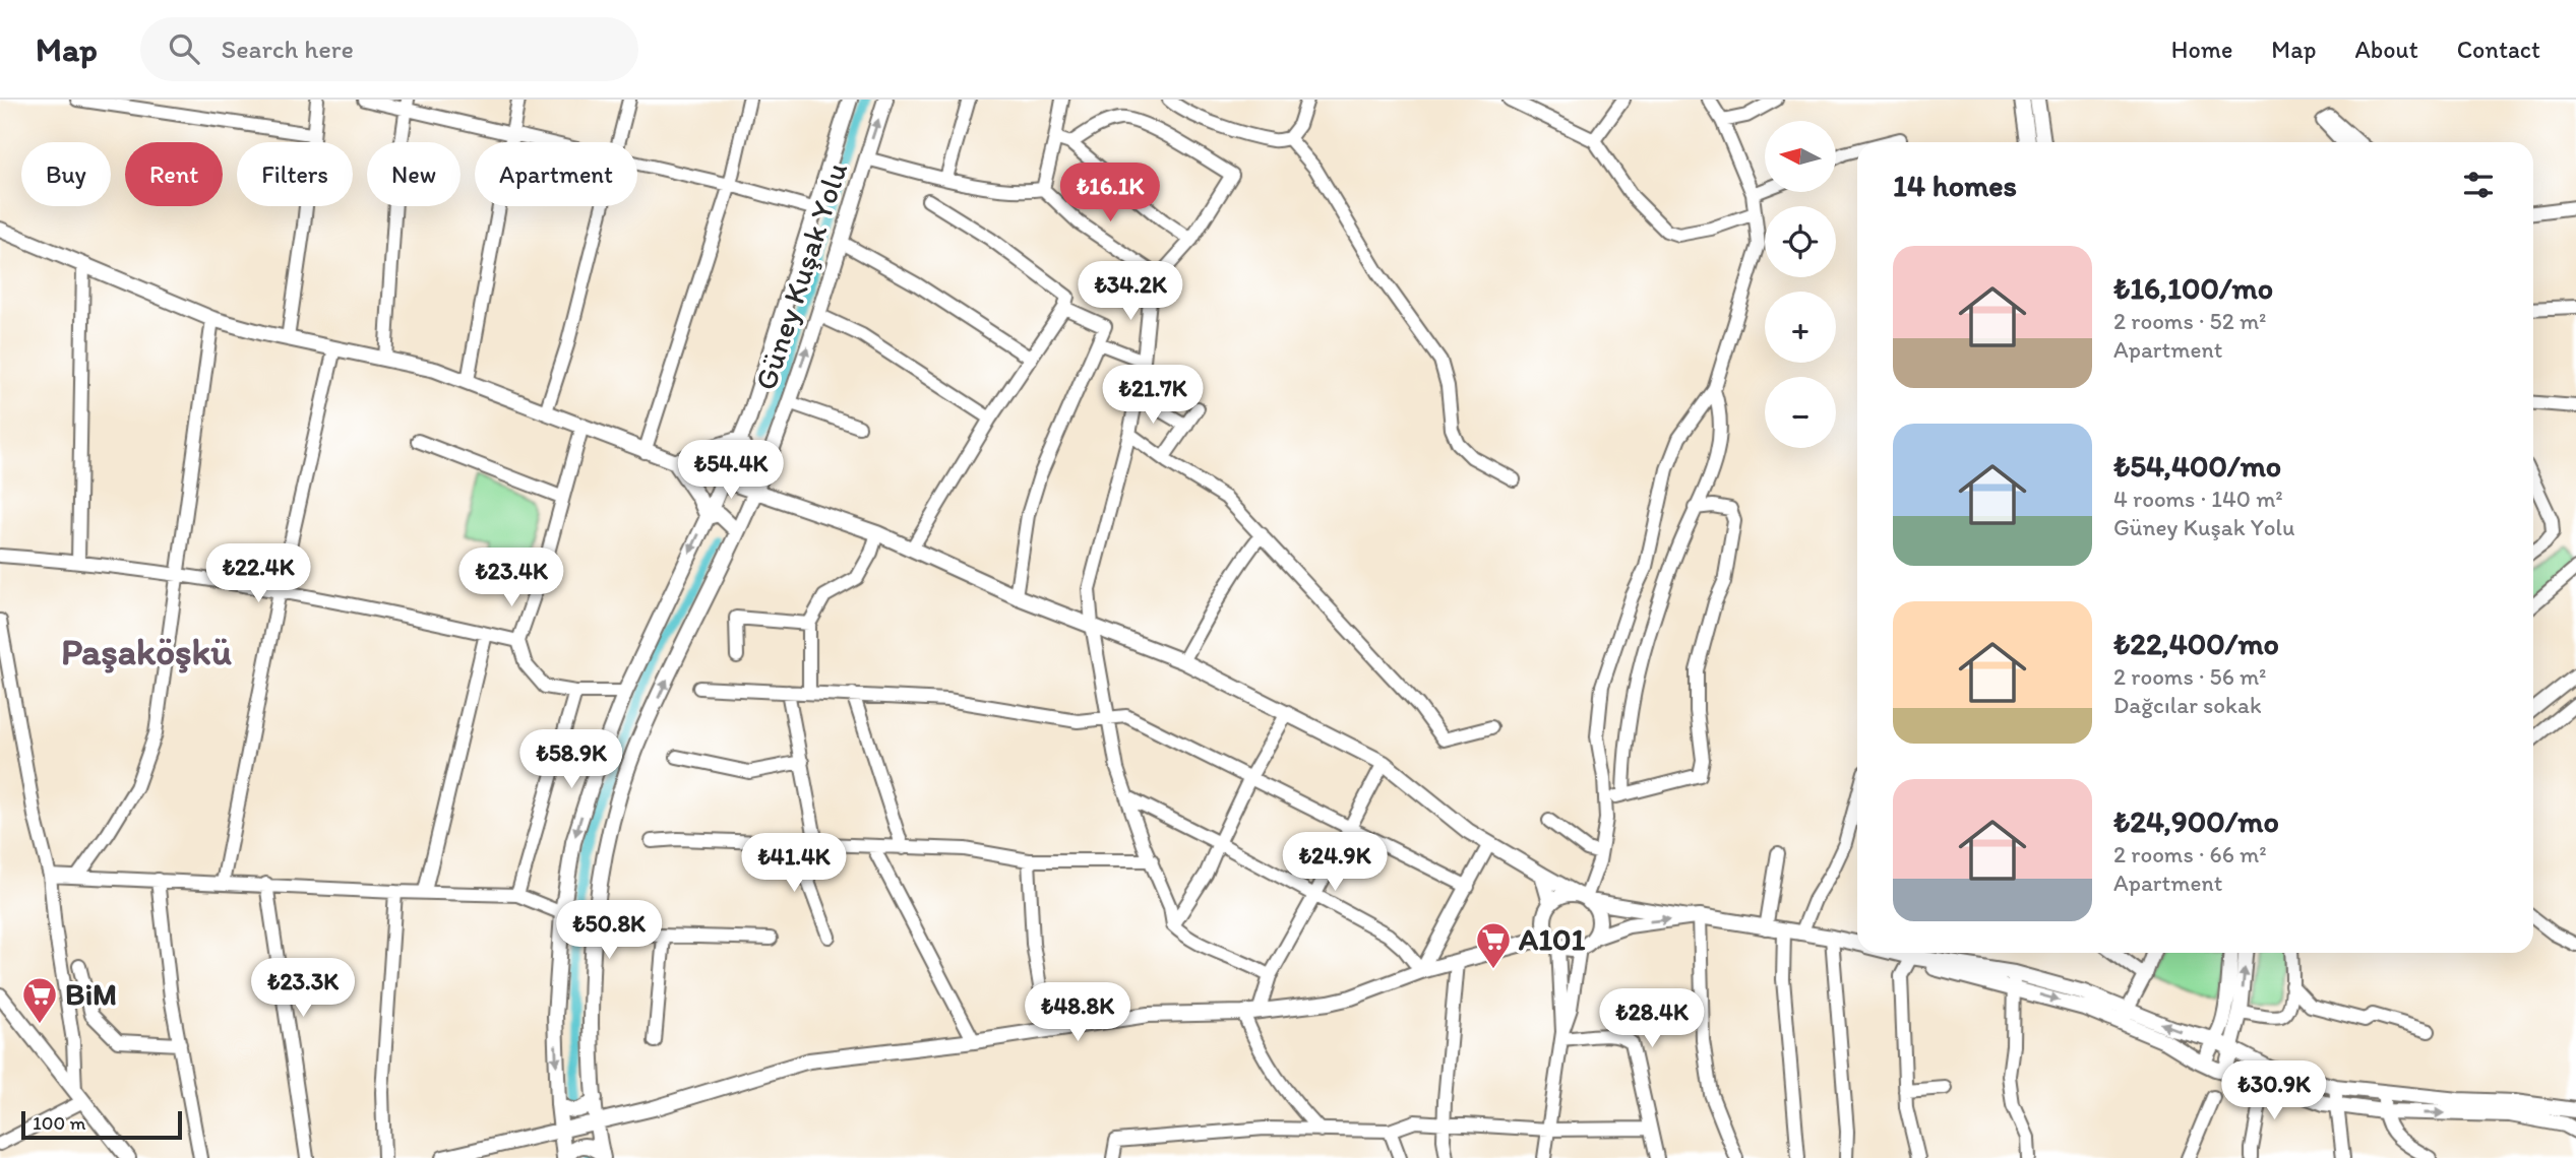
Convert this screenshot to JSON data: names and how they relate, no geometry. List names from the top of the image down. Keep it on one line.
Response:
{"streets":{"main road":["Güney Kuşak Yolu"]},"districts":["Paşaköşkü"],"places":{"supermarket":["A101","BiM"]},"scale_bar":"100 m","north":"left","page":{"header":"Map","search":"Search here","nav":["Home","Map","About","Contact"],"map_buttons":["+","−"],"chip":["Buy","Rent","Filters","New","Apartment"],"heading":"14 homes","price":["₺16.1K","₺34.2K","₺21.7K","₺54.4K","₺22.4K","₺23.4K","₺58.9K","₺24.9K","₺41.4K","₺50.8K","₺23.3K","₺48.8K","₺28.4K","₺30.9K"],"list":[{"name":"₺16,100/mo","note":"2 rooms · 52 m² · Apartment"},{"name":"₺54,400/mo","note":"4 rooms · 140 m² · Güney Kuşak Yolu"},{"name":"₺22,400/mo","note":"2 rooms · 56 m² · Dağcılar sokak"},{"name":"₺24,900/mo","note":"2 rooms · 66 m² · Apartment"}],"scale":"100 m"}}
